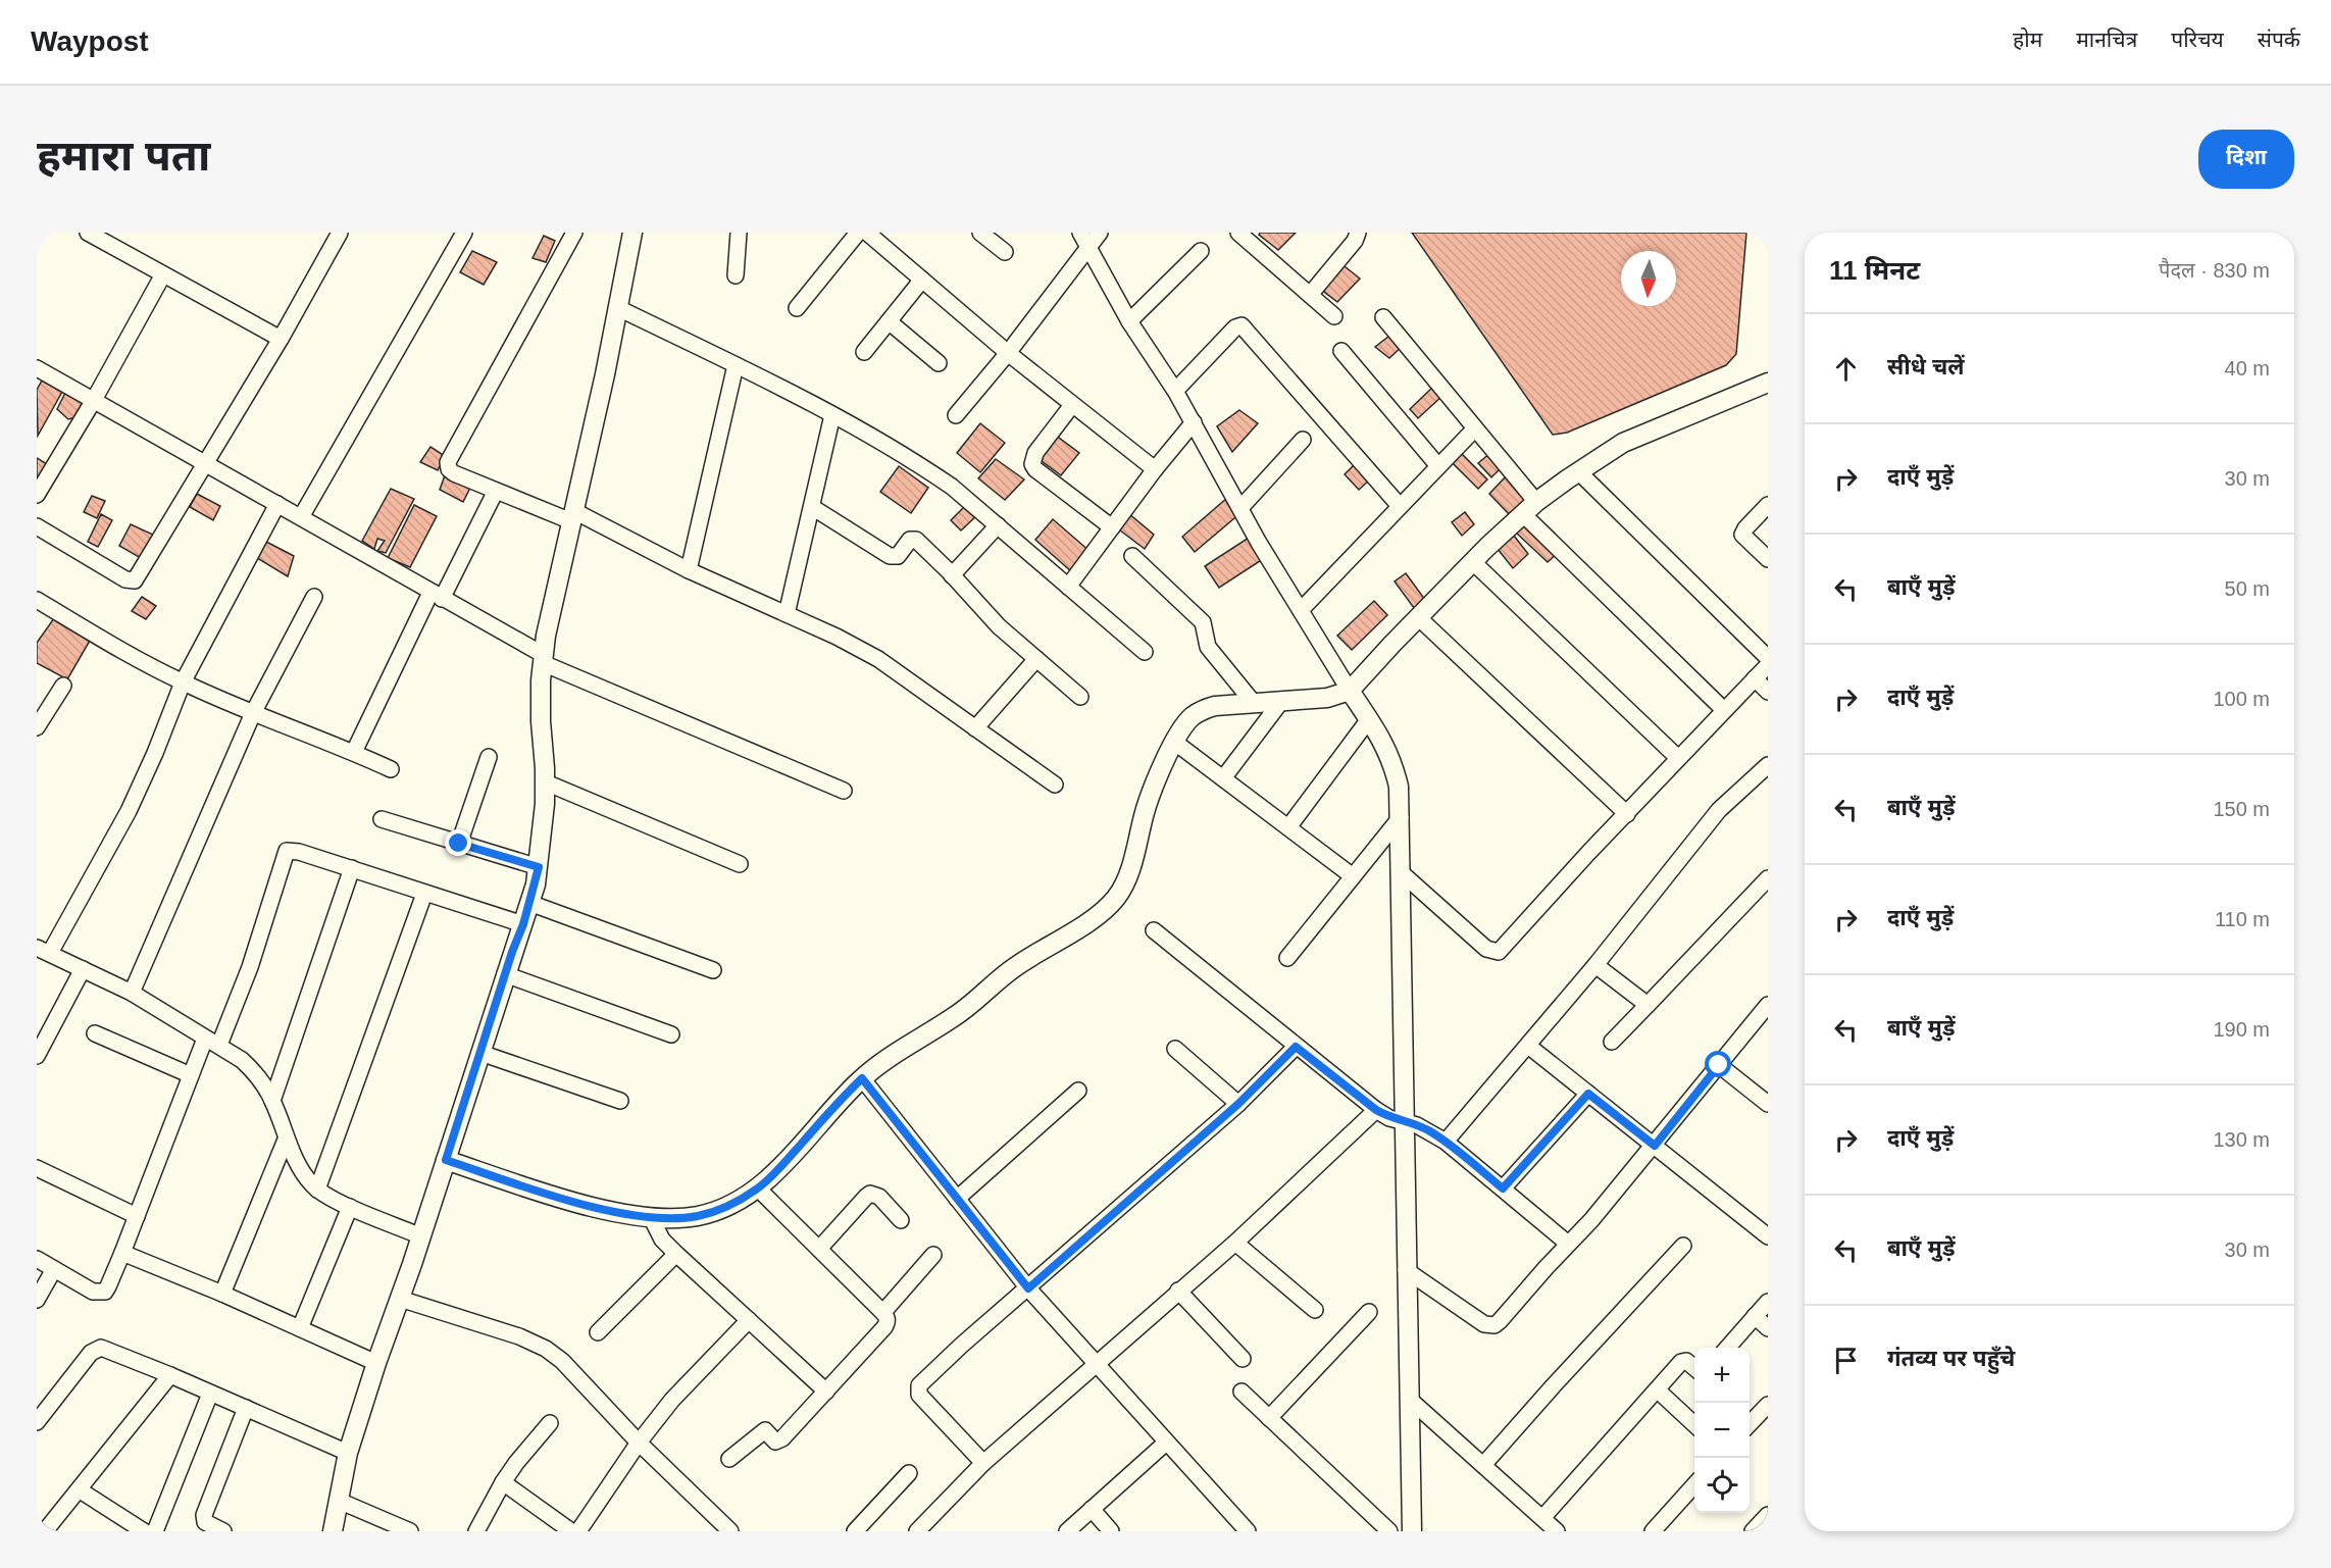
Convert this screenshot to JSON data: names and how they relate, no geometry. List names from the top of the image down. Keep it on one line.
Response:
{"north":"bottom","page":{"header":"Waypost","nav":["होम","मानचित्र","परिचय","संपर्क"],"buttons":"दिशा","title":"हमारा पता","heading":["11 मिनट","पैदल · 830 m"],"list":[["सीधे चलें","40 m"],["दाएँ मुड़ें","30 m"],["बाएँ मुड़ें","50 m"],["दाएँ मुड़ें","100 m"],["बाएँ मुड़ें","150 m"],["दाएँ मुड़ें","110 m"],["बाएँ मुड़ें","190 m"],["दाएँ मुड़ें","130 m"],["बाएँ मुड़ें","30 m"],"गंतव्य पर पहुँचे"],"map_buttons":["+","−"]}}
